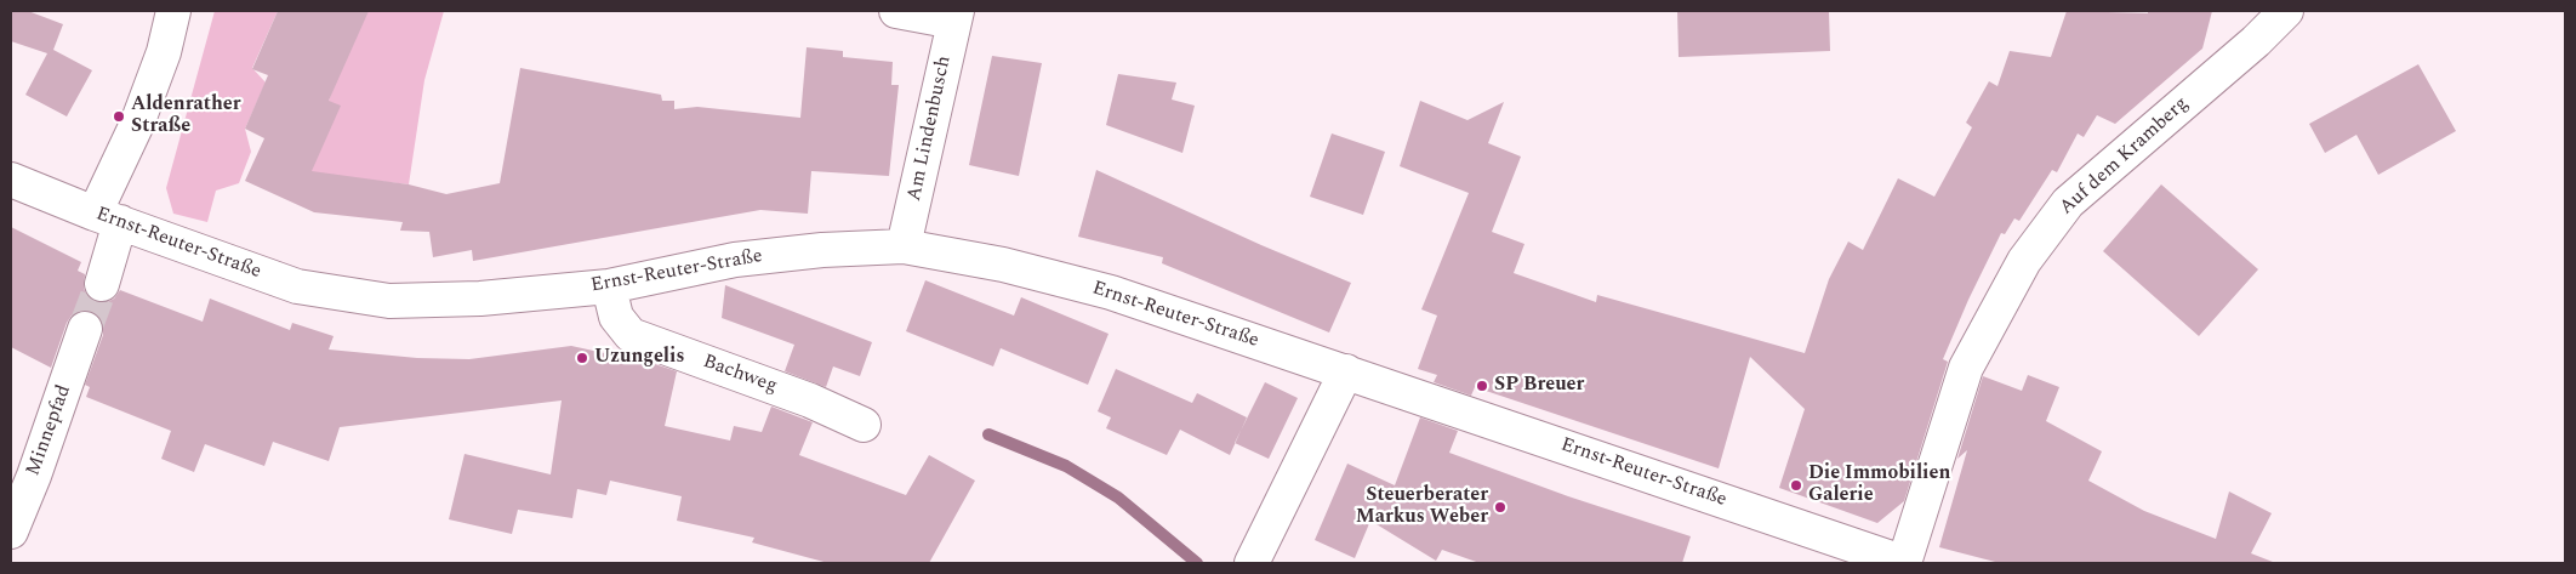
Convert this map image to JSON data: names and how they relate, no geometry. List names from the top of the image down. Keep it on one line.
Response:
{"streets":{"street":["Am Lindenbusch","Auf dem Kramberg","Ernst-Reuter-Straße","Bachweg","Minnepfad"]},"crossings":[["Am Lindenbusch","Ernst-Reuter-Straße"],["Auf dem Kramberg","Ernst-Reuter-Straße"],["Ernst-Reuter-Straße","Bachweg"]],"places":["Aldenrather Straße","Uzungelis","SP Breuer","Die Immobilien Galerie","Steuerberater Markus Weber"]}
